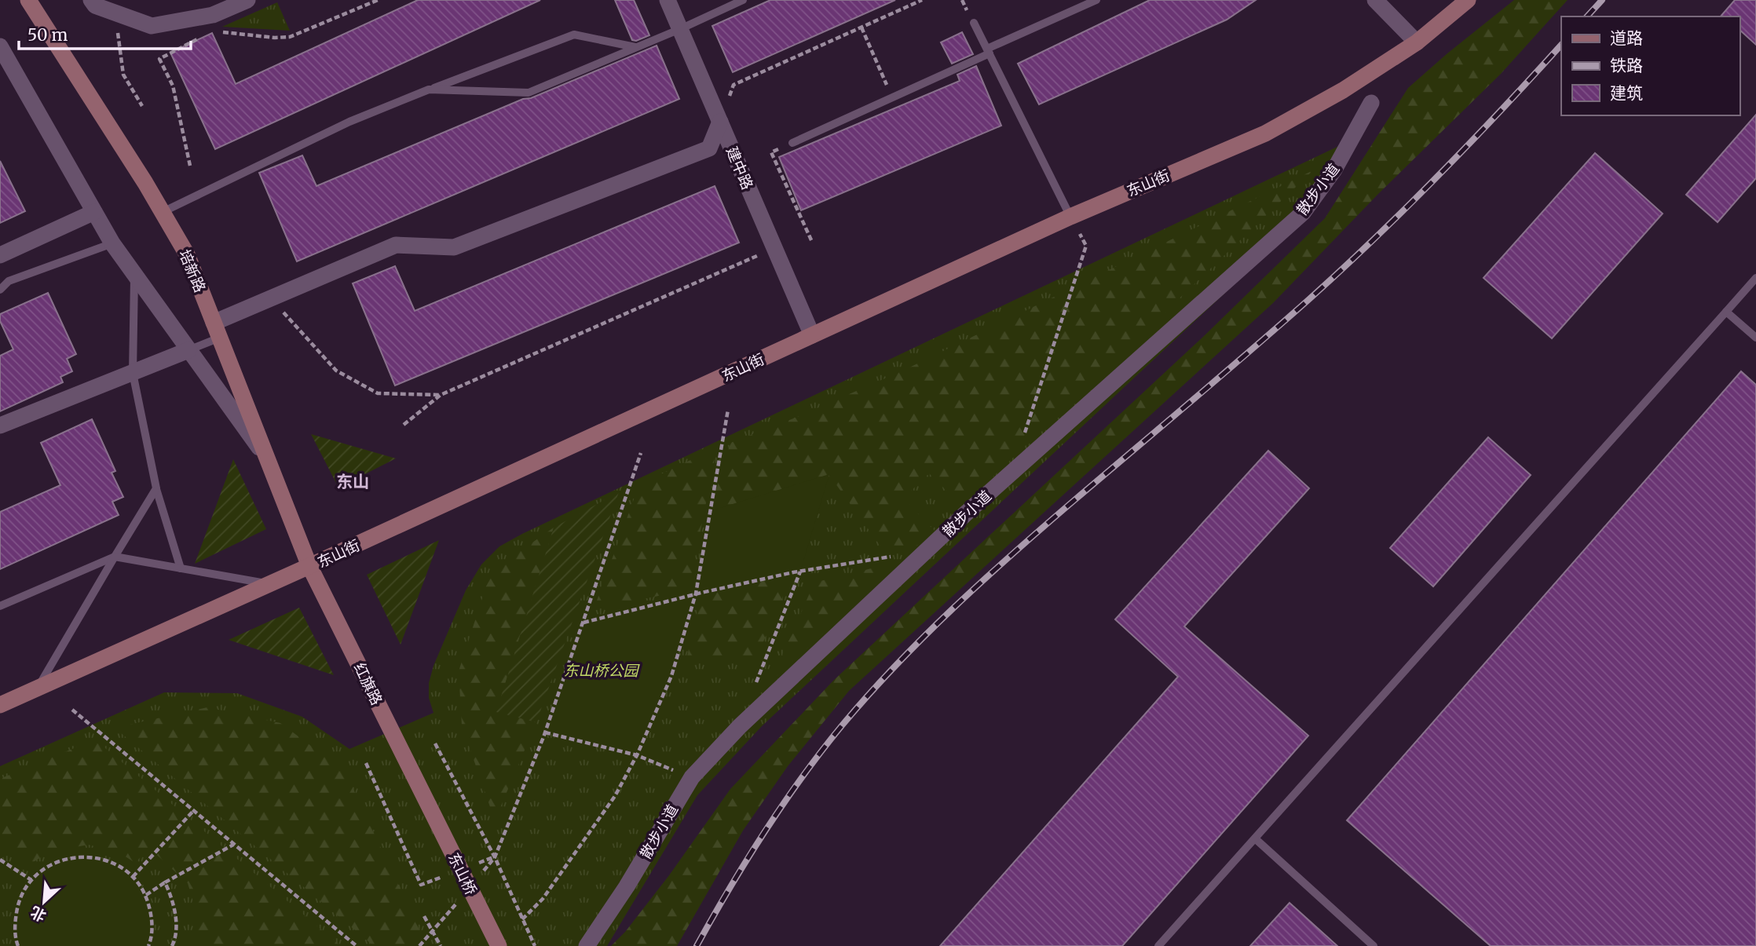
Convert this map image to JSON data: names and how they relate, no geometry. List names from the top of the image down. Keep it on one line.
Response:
{"streets":{"main road":["东山街","培新路","红旗路","东山桥"],"street":["建中路","散步小道"]},"crossings":[["建中路","东山街"],["东山街","培新路"],["东山街","红旗路"],["培新路","红旗路"],["红旗路","东山桥"]],"districts":["东山"],"parks":["东山桥公园"],"legend":["道路","铁路","建筑"],"scale_bar":"50 m","north":"bottom left"}
